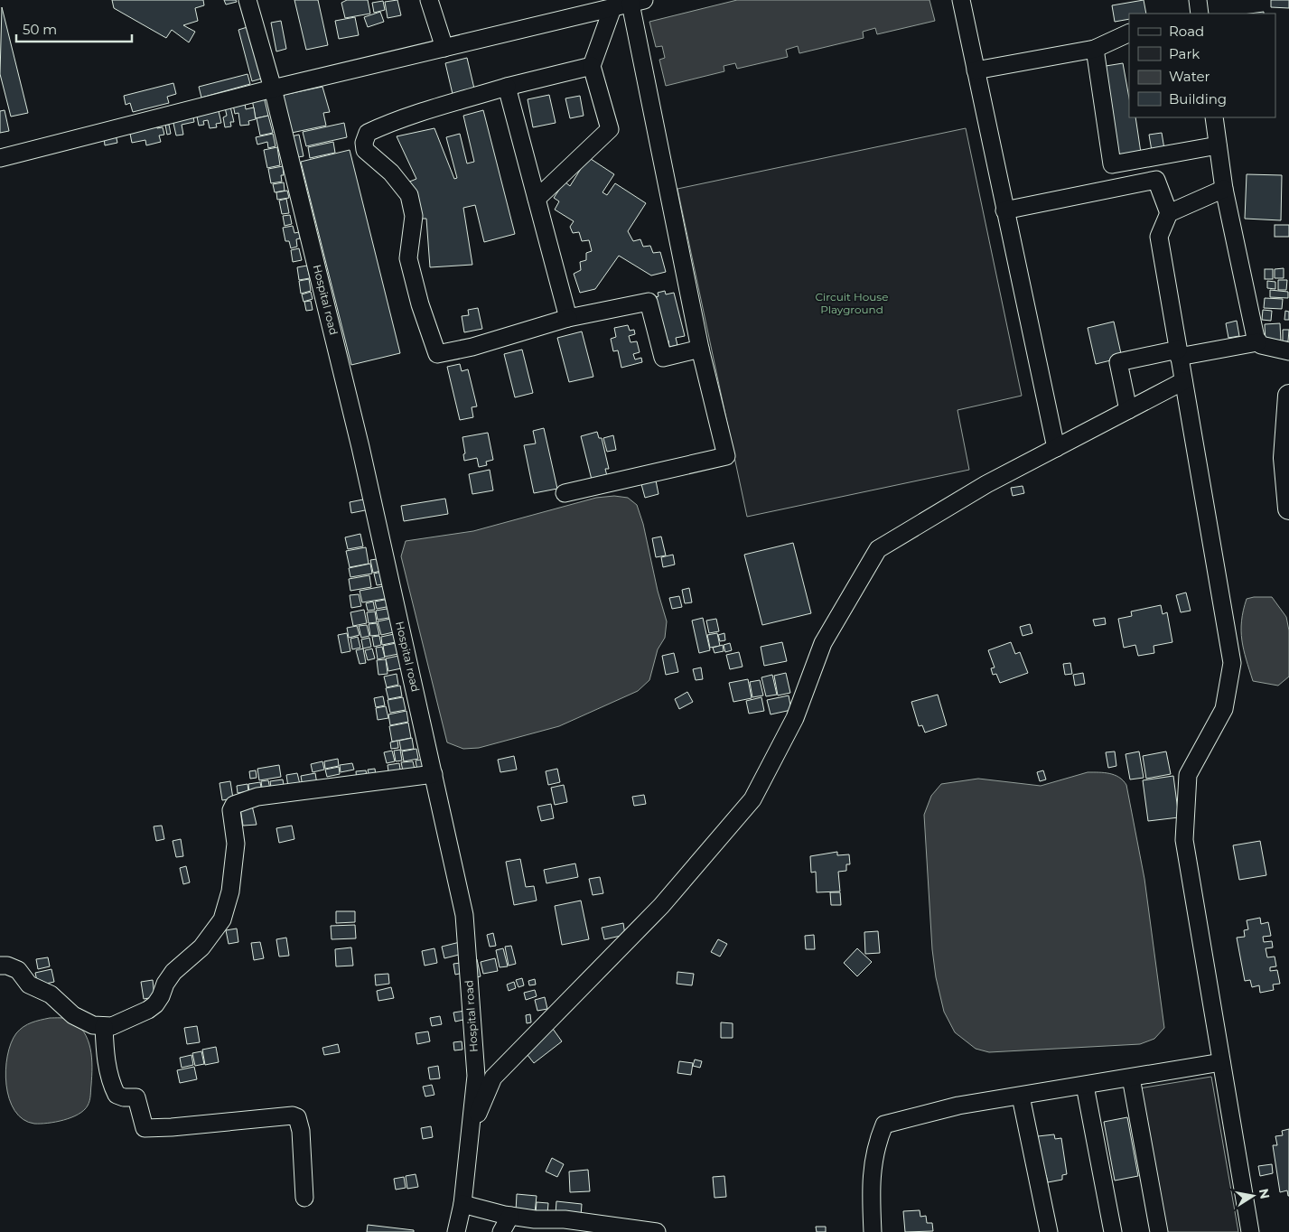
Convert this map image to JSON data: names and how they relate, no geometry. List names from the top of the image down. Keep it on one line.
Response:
{"streets":{"street":["Hospital road"]},"parks":["Circuit House Playground"],"legend":["Road","Park","Water","Building"],"scale_bar":"50 m","north":"right"}
